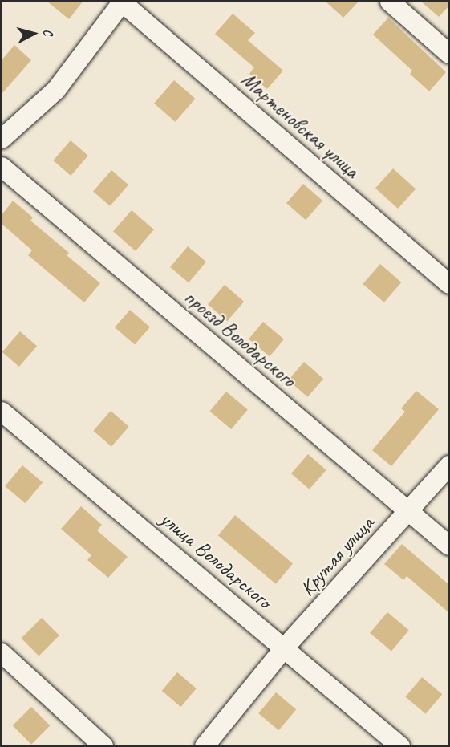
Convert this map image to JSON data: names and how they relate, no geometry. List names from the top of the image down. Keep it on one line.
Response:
{"streets":{"street":["Мартеновская улица","проезд Володарского","Крутая улица","улица Володарского"]},"crossings":[["проезд Володарского","Крутая улица"],["Крутая улица","улица Володарского"]],"north":"right"}
